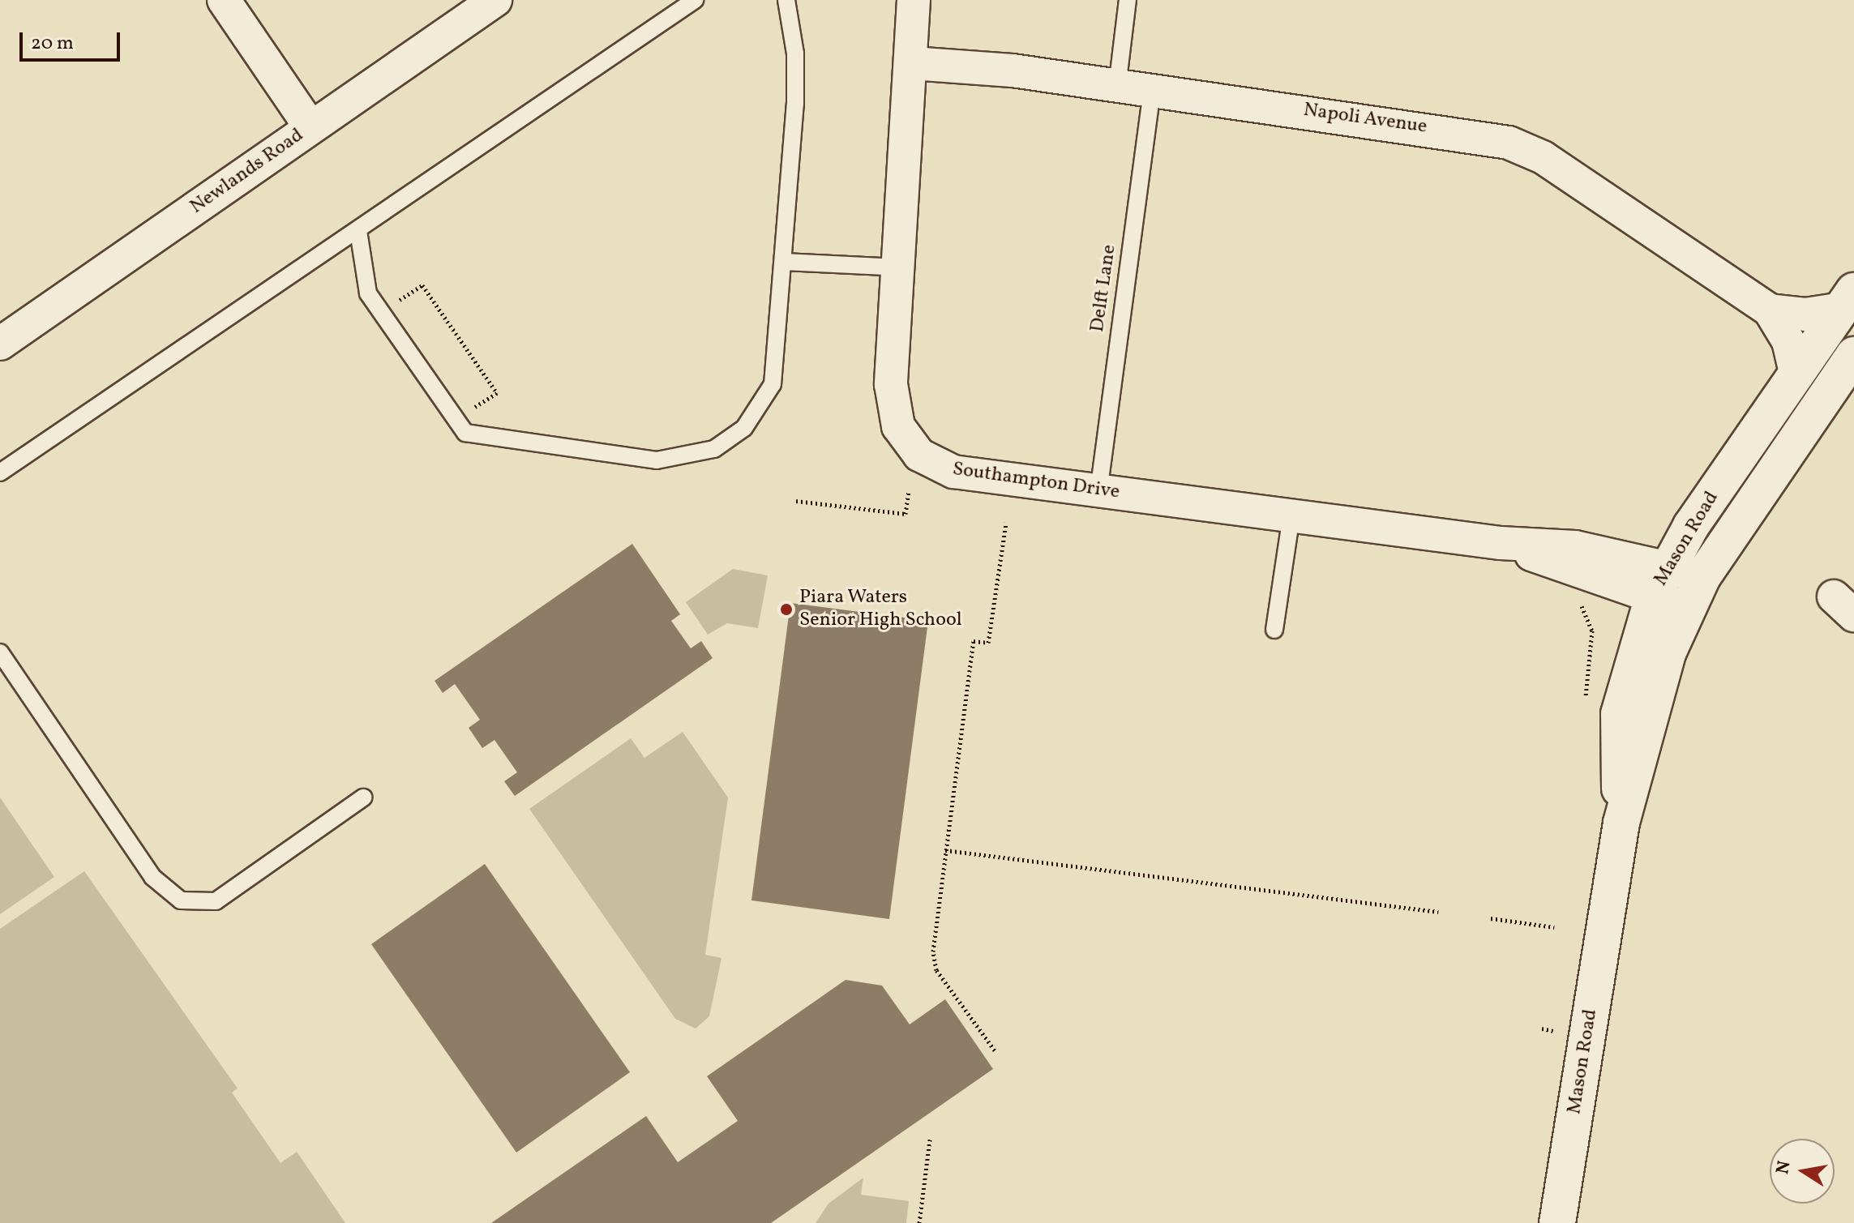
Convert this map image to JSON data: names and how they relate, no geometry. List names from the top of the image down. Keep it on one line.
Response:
{"streets":{"street":["Napoli Avenue","Newlands Road","Southampton Drive","Mason Road"],"lane":["Delft Lane"]},"crossings":[["Napoli Avenue","Delft Lane"],["Napoli Avenue","Southampton Drive"],["Napoli Avenue","Mason Road"],["Delft Lane","Southampton Drive"],["Southampton Drive","Mason Road"]],"places":["Piara Waters Senior High School"],"scale_bar":"20 m","north":"left"}
